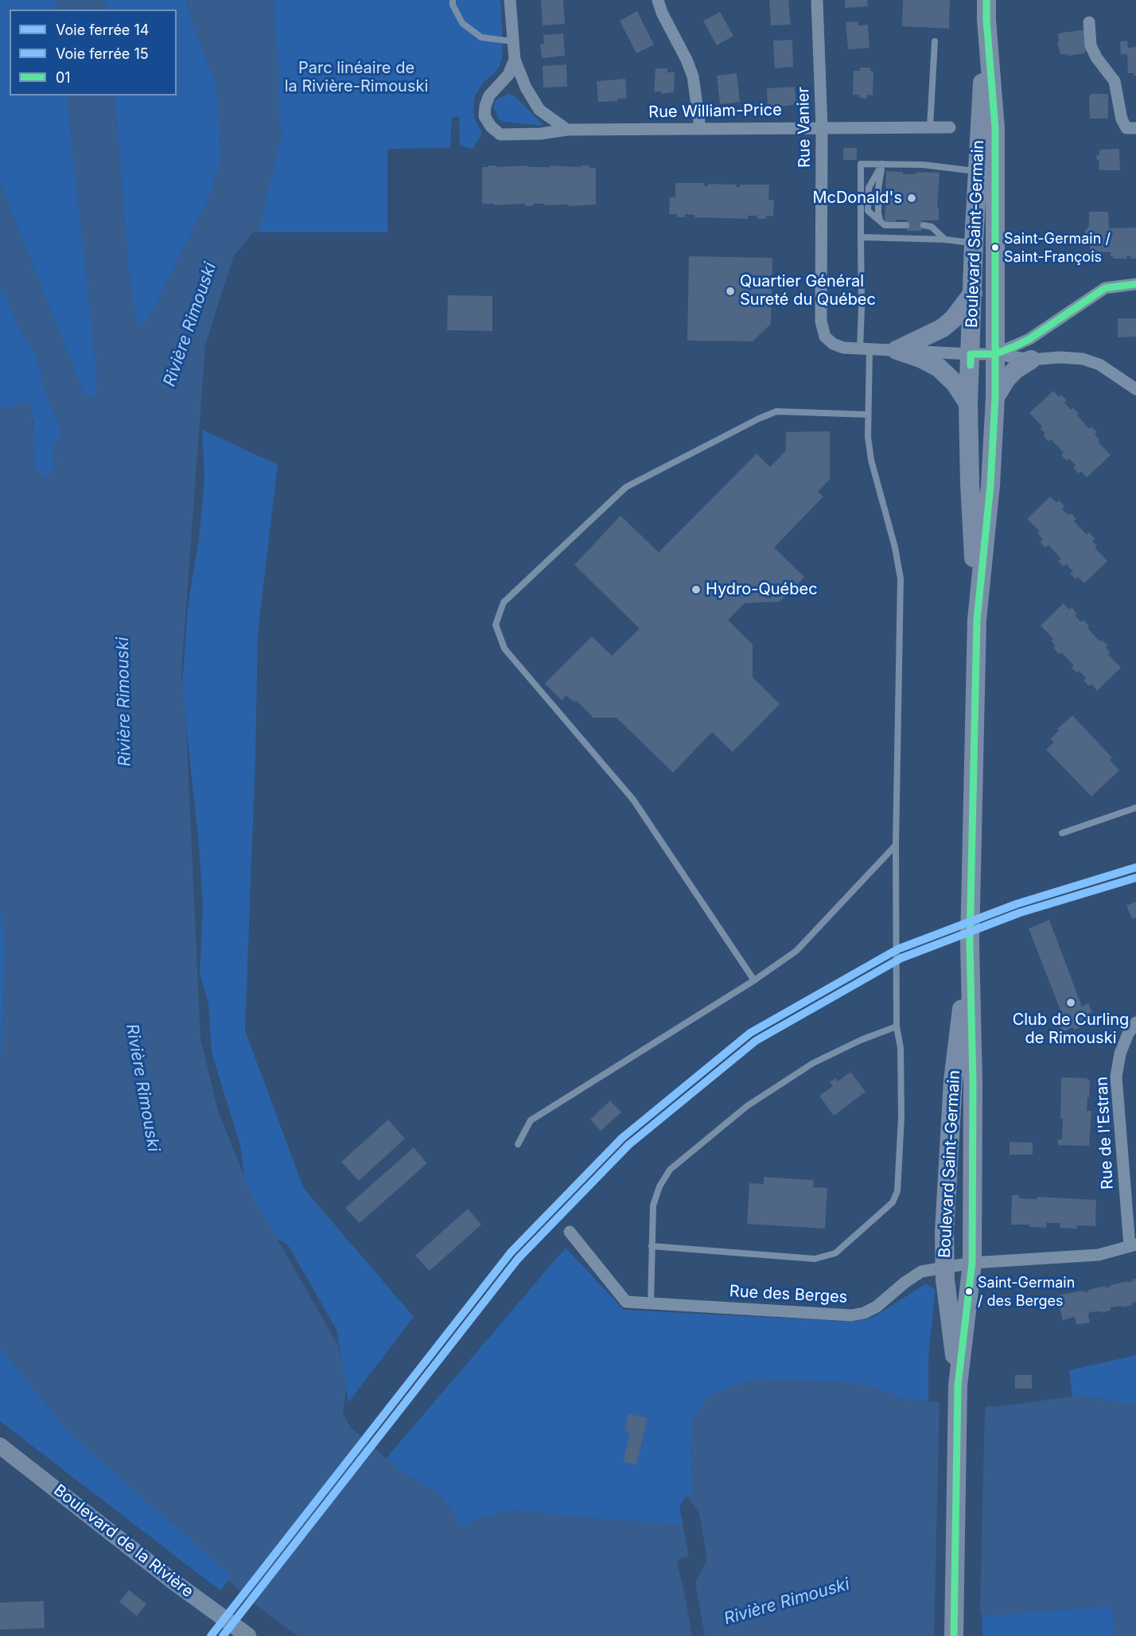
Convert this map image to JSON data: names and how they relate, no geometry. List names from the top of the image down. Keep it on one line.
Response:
{"streets":{"main road":["Boulevard Saint-Germain","Boulevard de la Rivière"],"street":["Rue William-Price","Rue Vanier","Rue de l'Estran","Rue des Berges"]},"crossings":[["Rue William-Price","Rue Vanier"],["Rue Vanier","Boulevard Saint-Germain"],["Boulevard Saint-Germain","Rue des Berges"],["Rue de l'Estran","Rue des Berges"]],"water":["Rivière Rimouski"],"parks":["Parc linéaire de la Rivière-Rimouski"],"places":["McDonald's","Saint-Germain / Saint-François","Quartier Général Sureté du Québec","Hydro-Québec","Club de Curling de Rimouski","Saint-Germain / des Berges"],"lines":["transit line 01","rail line 14","rail line 15"],"legend":["Voie ferrée 14","Voie ferrée 15","01"]}
